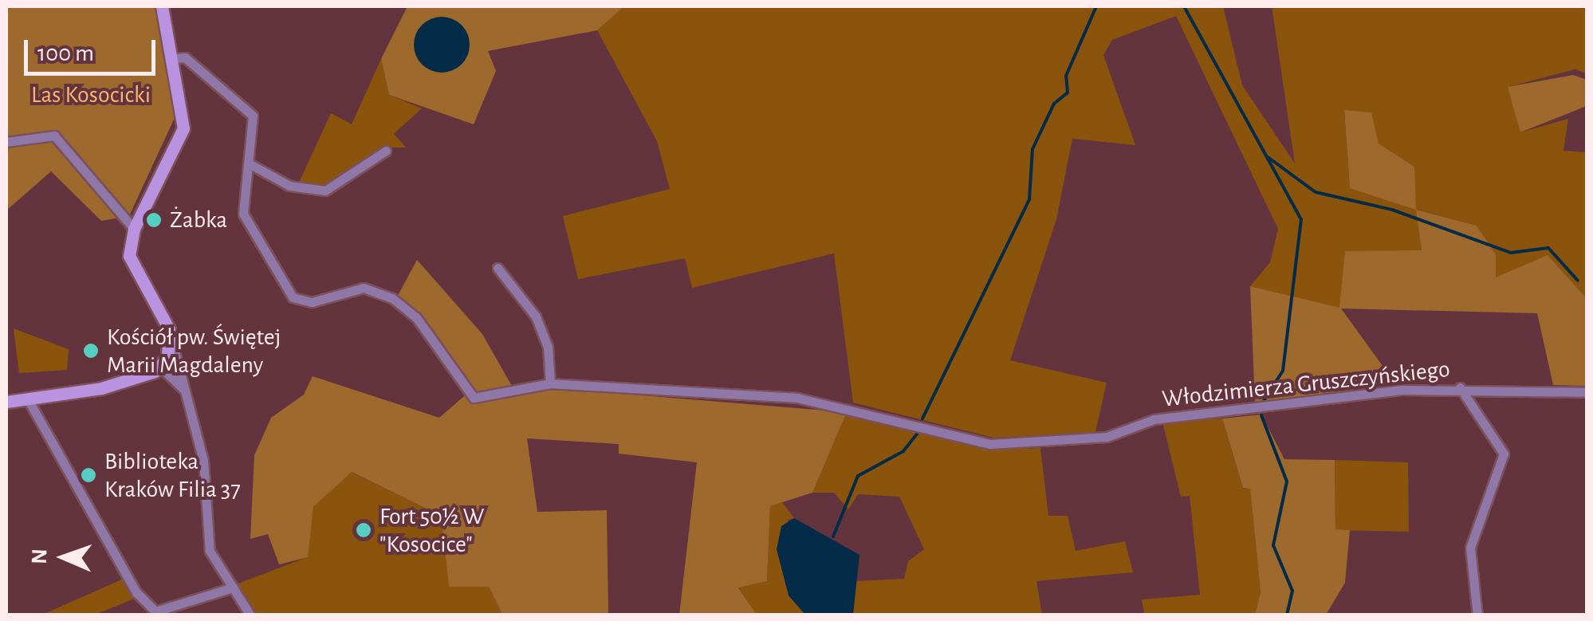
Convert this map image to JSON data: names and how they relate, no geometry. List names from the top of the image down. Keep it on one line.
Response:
{"streets":{"street":["Włodzimierza Gruszczyńskiego"]},"parks":["Las Kosocicki"],"places":["Żabka","Kościół pw. Świętej Marii Magdaleny","Biblioteka Kraków Filia 37","Fort 50½ W \"Kosocice\""],"scale_bar":"100 m","north":"left"}
